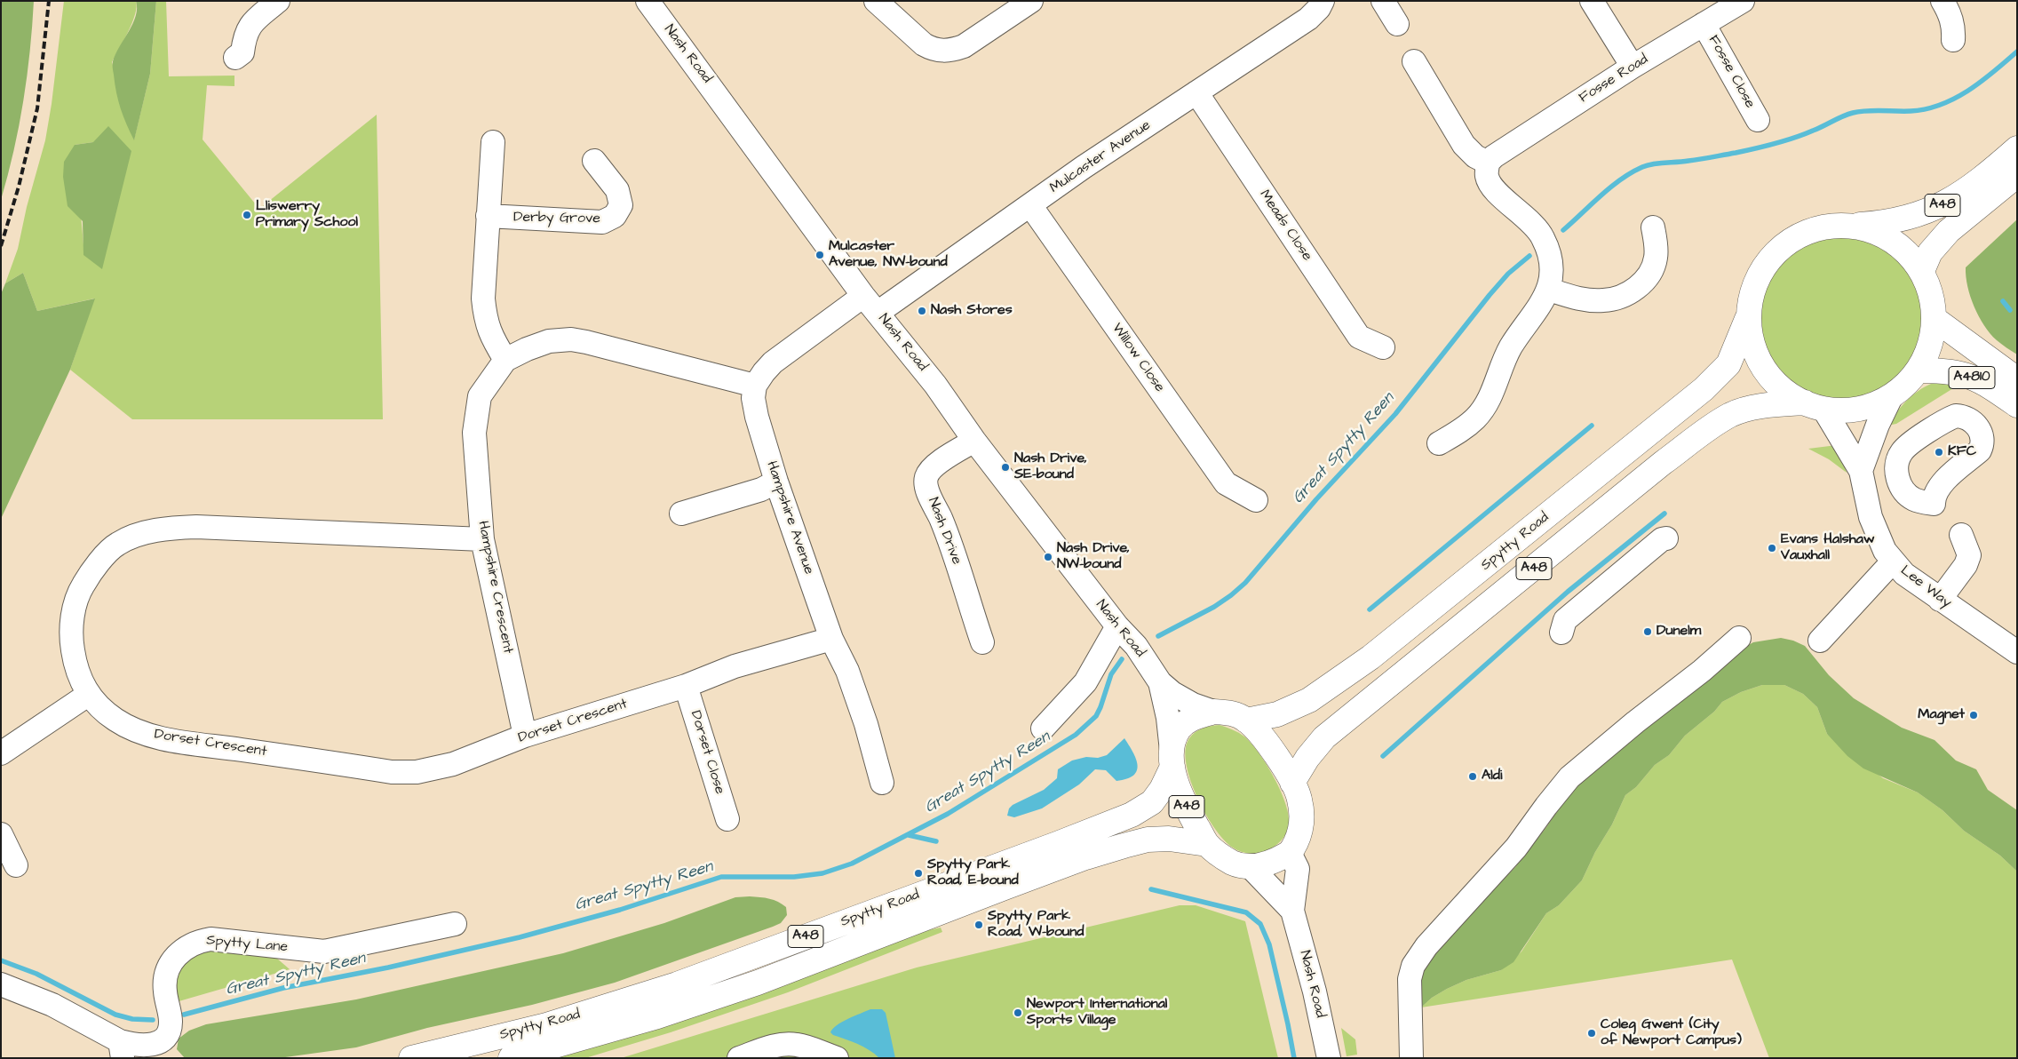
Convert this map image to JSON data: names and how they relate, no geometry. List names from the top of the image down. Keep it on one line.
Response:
{"streets":{"main road":["A48","A4810","Spytty Road"],"street":["Nash Road","Fosse Close","Fosse Road","Mulcaster Avenue","Derby Grove","Meads Close","Willow Close","Hampshire Avenue","Nash Drive","Hampshire Crescent","Lee Way","Dorset Crescent","Dorset Close","Spytty Lane"]},"crossings":[["Nash Road","Mulcaster Avenue"],["Nash Road","A48"],["Nash Road","Nash Drive"],["Nash Road","Spytty Road"],["Fosse Close","Fosse Road"],["Mulcaster Avenue","Meads Close"],["Mulcaster Avenue","Willow Close"],["A48","A4810"],["A48","Spytty Road"],["A48","Lee Way"],["Hampshire Avenue","Hampshire Crescent"],["Hampshire Avenue","Dorset Crescent"],["Hampshire Crescent","Dorset Crescent"],["Dorset Crescent","Dorset Close"]],"water":["Great Spytty Reen"],"places":["Lliswerry Primary School","Mulcaster Avenue, NW-bound","Nash Stores","KFC","Nash Drive, SE-bound","Evans Halshaw Vauxhall","Nash Drive, NW-bound","Dunelm","Magnet","Aldi","Spytty Park Road, E-bound","Spytty Park Road, W-bound","Newport International Sports Village","Coleg Gwent (City of Newport Campus)"]}
